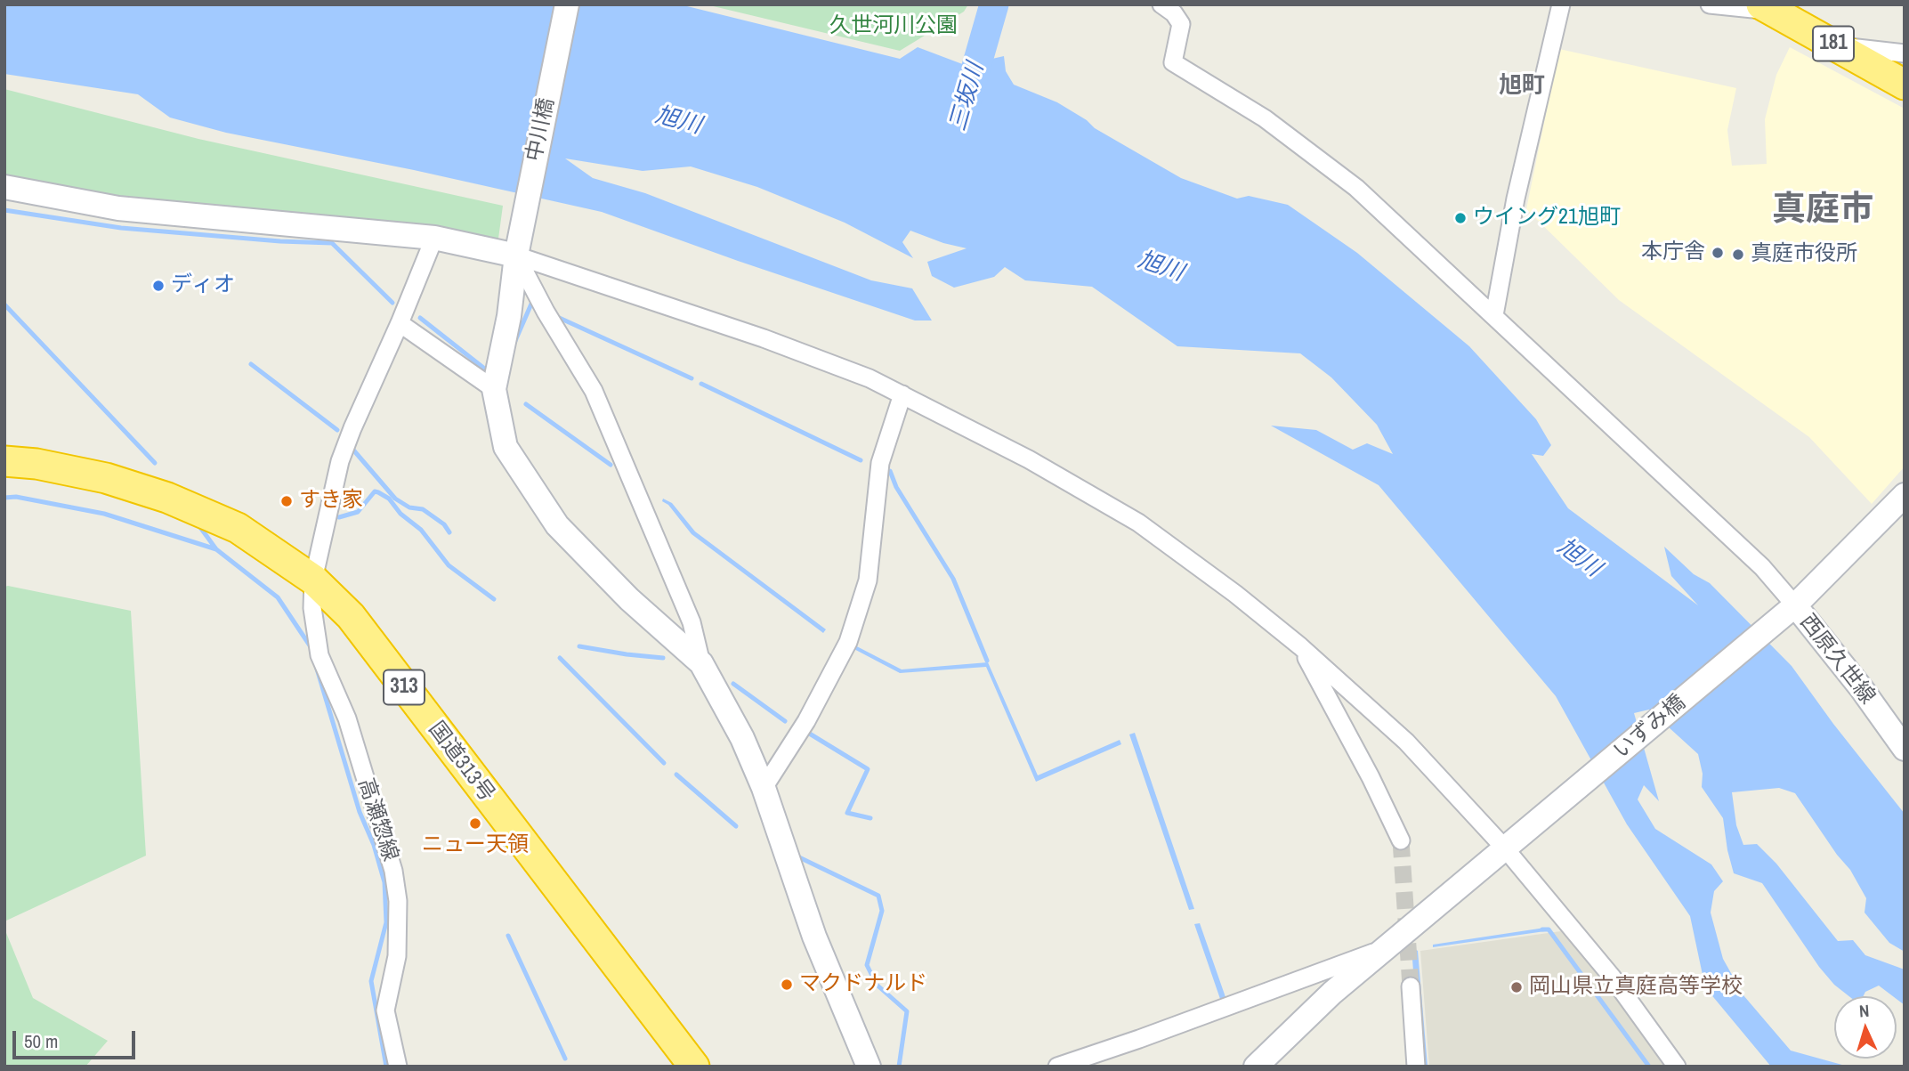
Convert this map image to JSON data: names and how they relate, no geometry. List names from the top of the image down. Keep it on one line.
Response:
{"streets":{"highway":["181","313","国道313号"],"street":["中川橋","西原久世線","いずみ橋","高瀬惣線"]},"crossings":[["西原久世線","いずみ橋"],["国道313号","高瀬惣線"]],"districts":["旭町","真庭市"],"water":["三坂川","旭川"],"parks":["久世河川公園"],"places":["ウイング21旭町","本庁舎","真庭市役所","ディオ","すき家","ニュー天領","マクドナルド","岡山県立真庭高等学校"],"scale_bar":"50 m","north":"top"}
